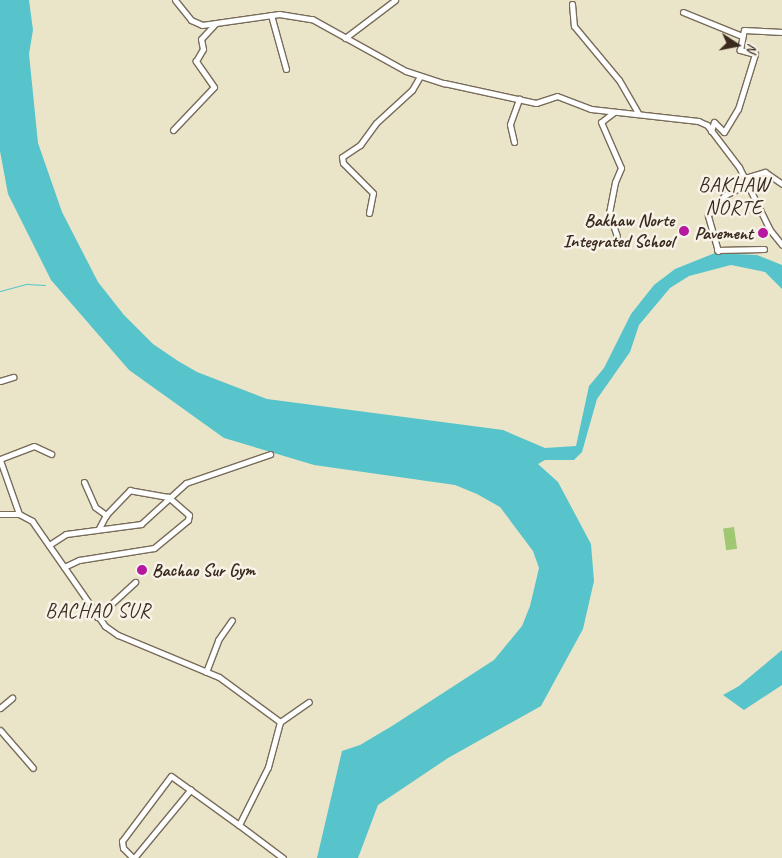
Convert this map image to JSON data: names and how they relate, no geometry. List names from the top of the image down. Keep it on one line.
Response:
{"districts":["BAKHAW NORTE","BACHAO SUR"],"places":["Bakhaw Norte Integrated School","Pavement","Bachao Sur Gym"],"north":"right"}
